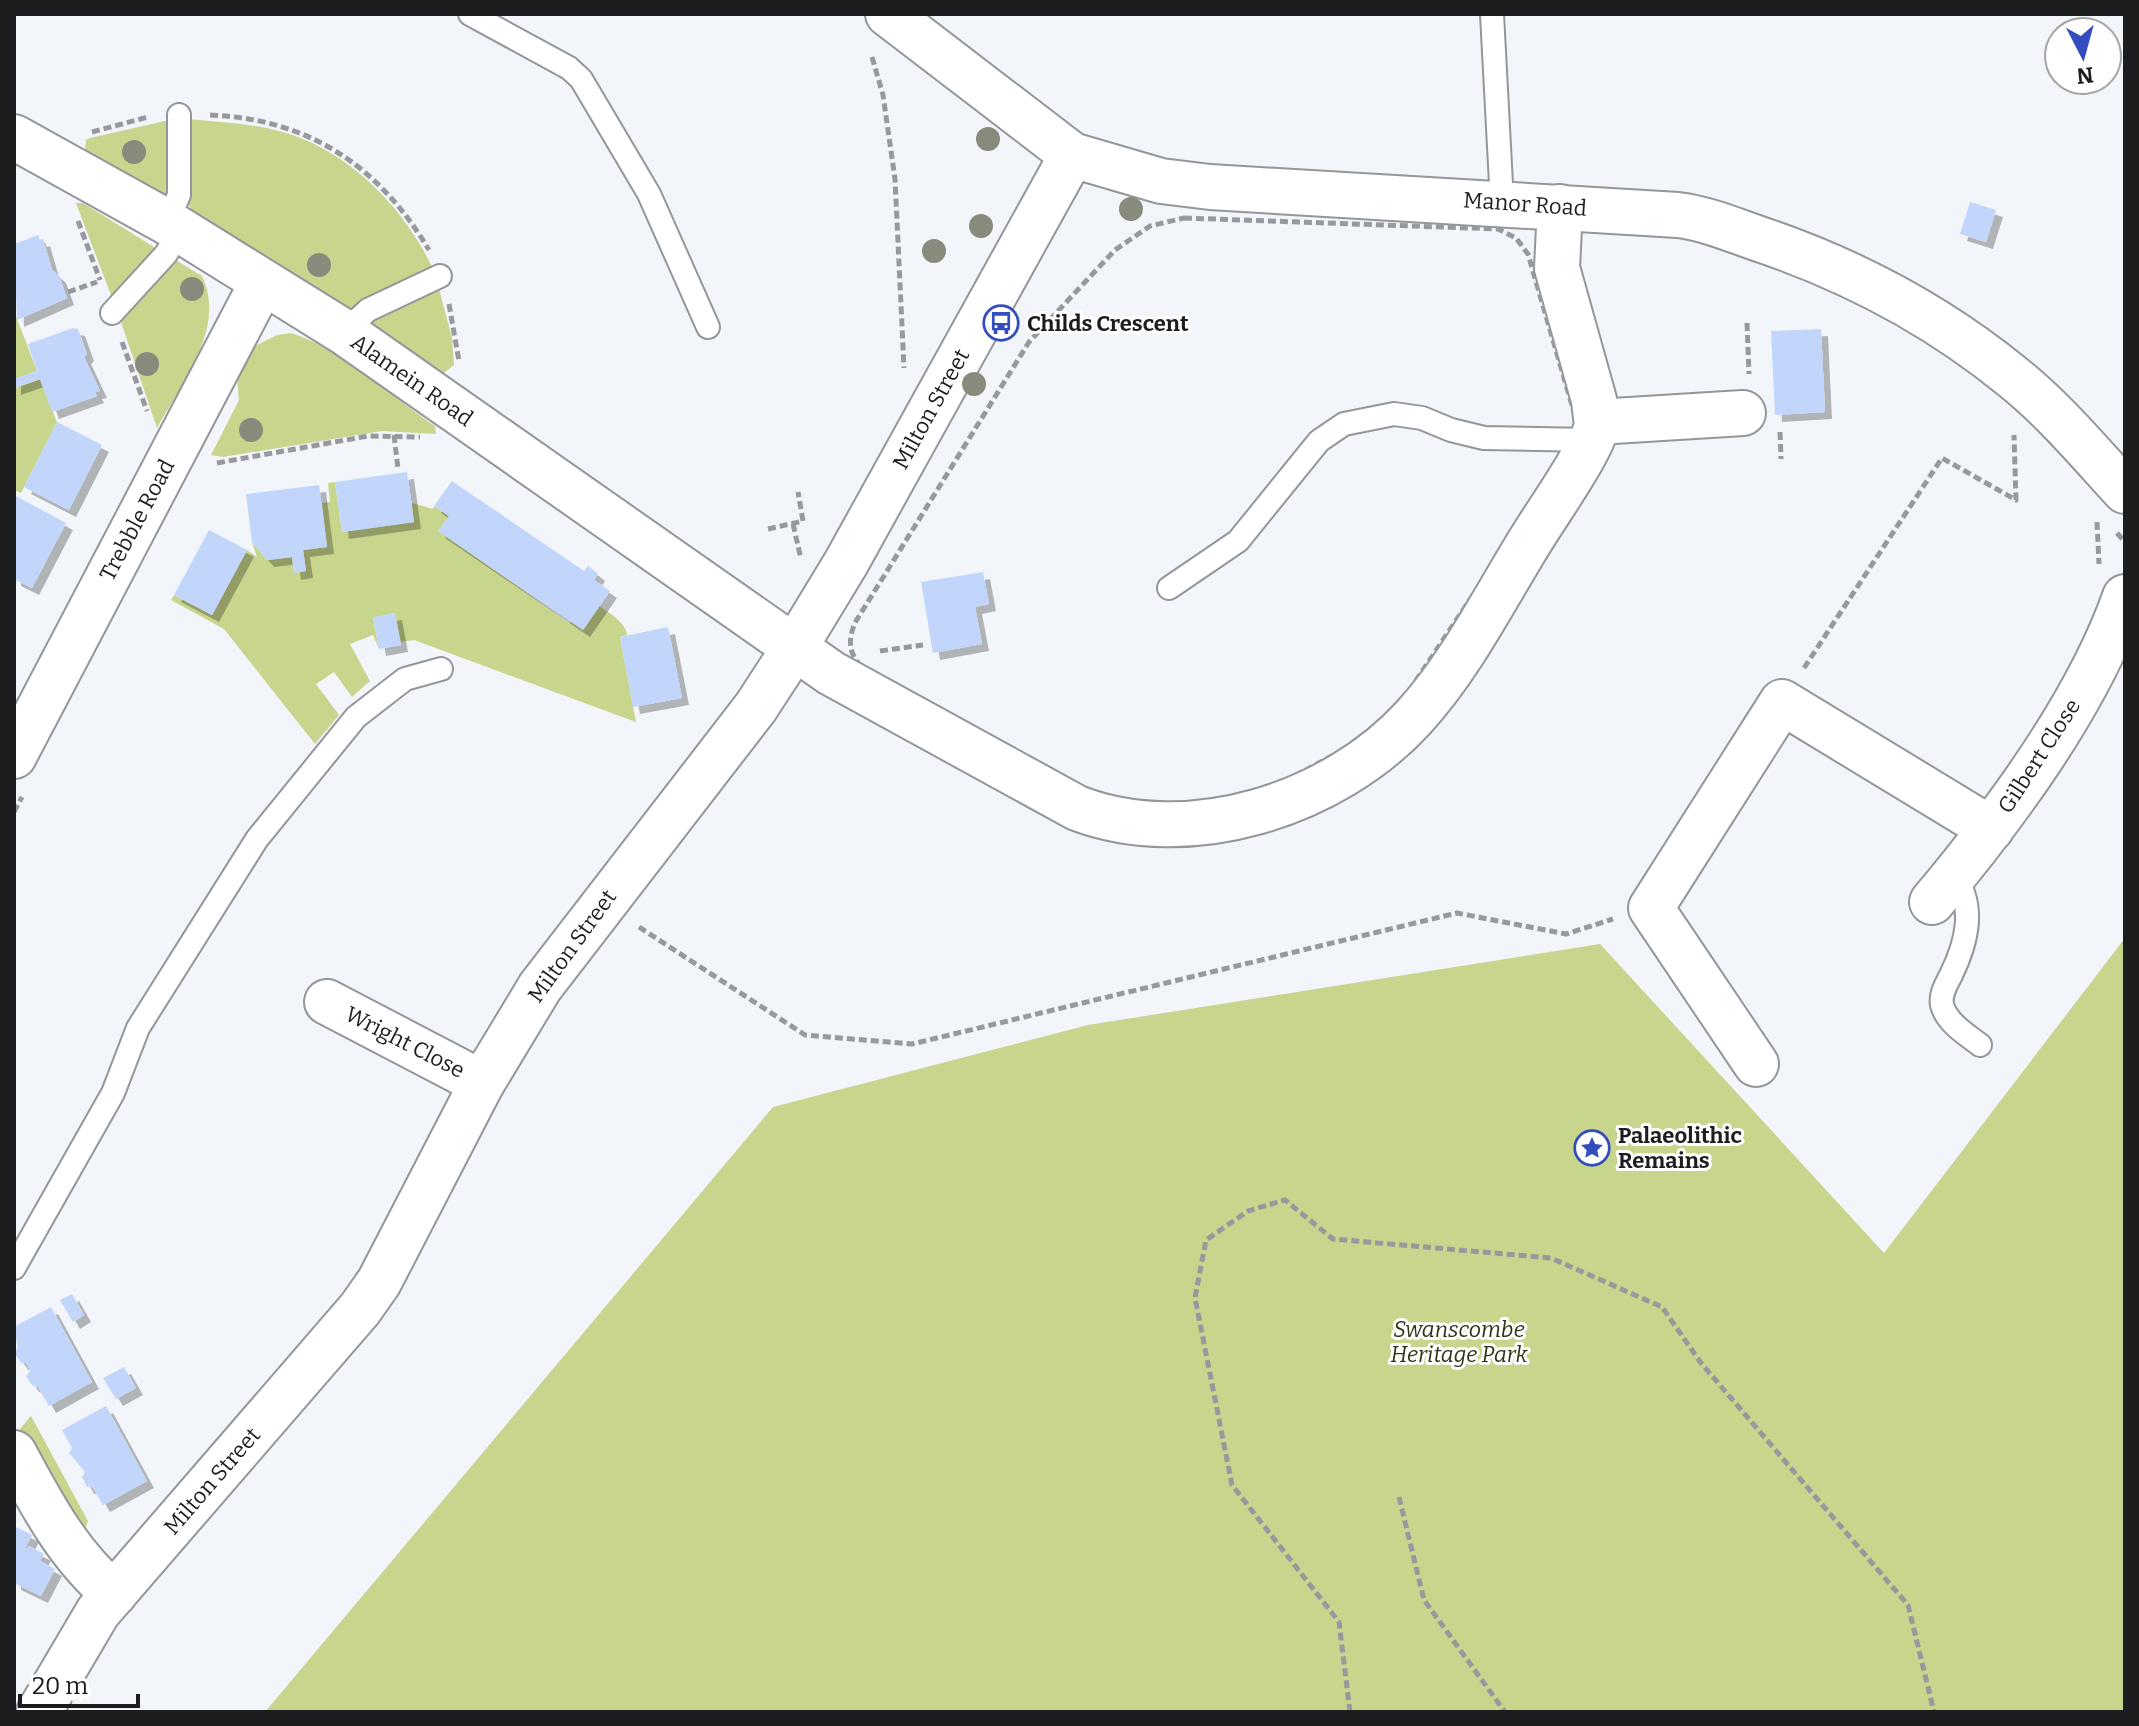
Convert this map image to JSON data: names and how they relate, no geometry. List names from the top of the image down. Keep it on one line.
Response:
{"streets":{"street":["Manor Road","Alamein Road","Milton Street","Trebble Road","Gilbert Close","Wright Close"]},"crossings":[["Manor Road","Milton Street"],["Alamein Road","Milton Street"],["Alamein Road","Trebble Road"],["Milton Street","Wright Close"]],"parks":["Swanscombe Heritage Park"],"places":{"bus stop":["Childs Crescent"],"place":["Palaeolithic Remains"]},"scale_bar":"20 m","north":"bottom"}
